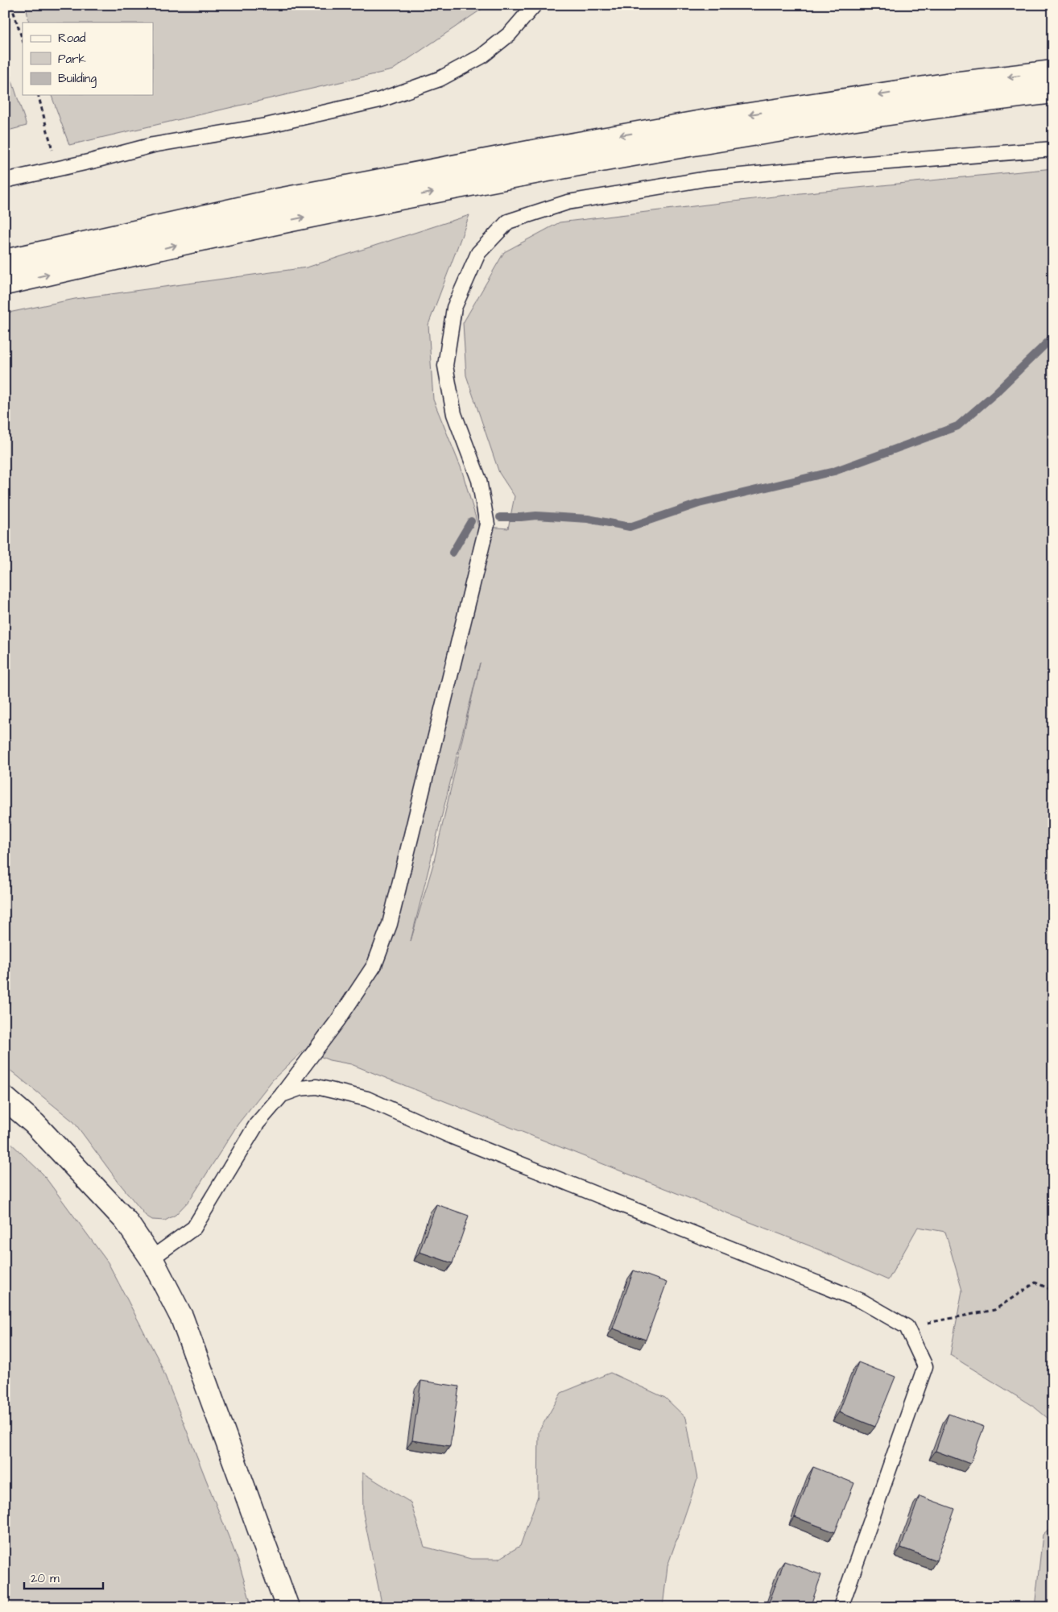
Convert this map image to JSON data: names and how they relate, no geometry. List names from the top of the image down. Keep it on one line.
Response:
{"legend":["Road","Park","Building"],"scale_bar":"20 m"}
